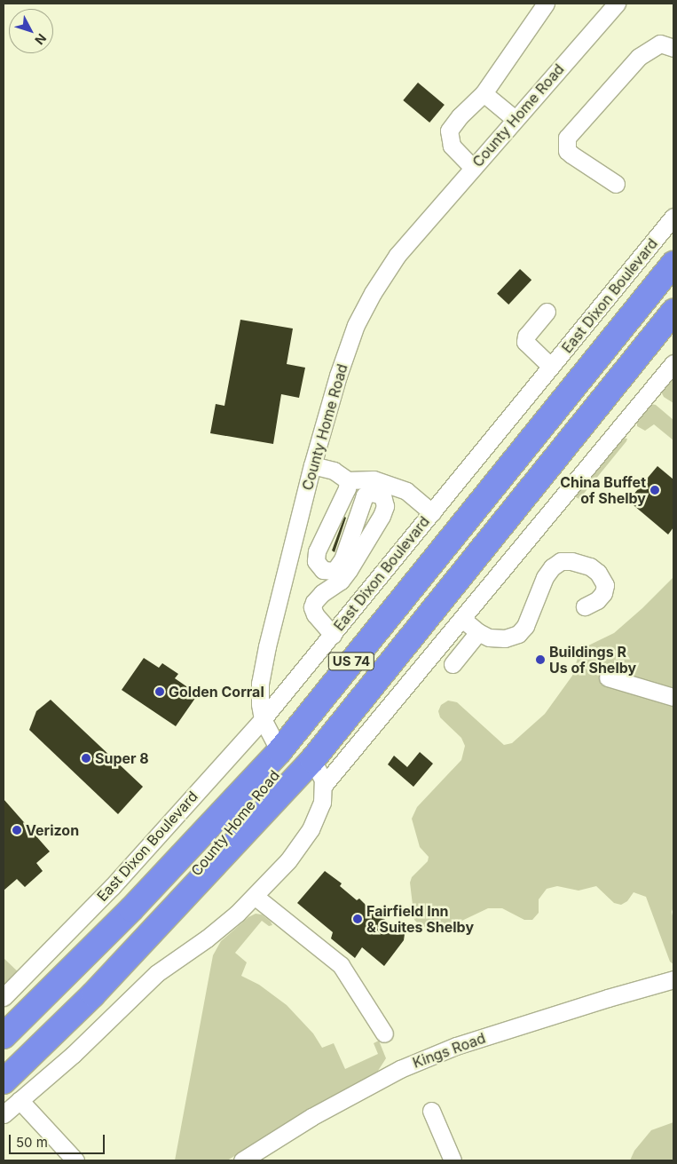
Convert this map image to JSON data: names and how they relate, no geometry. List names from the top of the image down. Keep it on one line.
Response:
{"streets":{"highway":["County Home Road","East Dixon Boulevard","US 74"],"street":["Kings Road"]},"crossings":[["County Home Road","East Dixon Boulevard"],["County Home Road","US 74"]],"places":["China Buffet of Shelby","Buildings R Us of Shelby","Golden Corral","Super 8","Verizon","Fairfield Inn & Suites Shelby"],"scale_bar":"50 m","north":"bottom right"}
